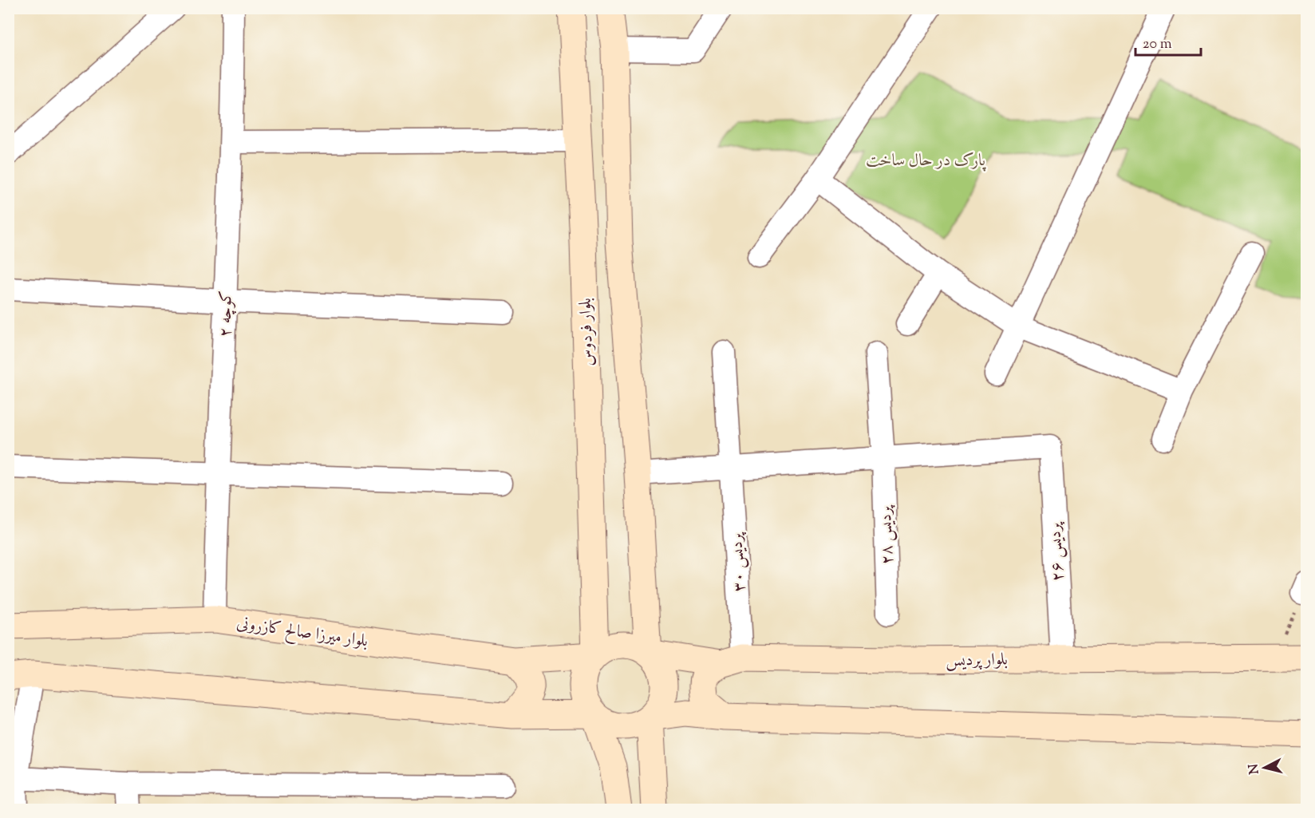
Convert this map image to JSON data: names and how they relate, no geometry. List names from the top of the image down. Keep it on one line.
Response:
{"streets":{"main road":["بلوار فردوس","بلوار میرزا صالح کازرونی","بلوار پردیس"],"street":["کوچه ۲","پردیس ۲۸","پردیس ۲۶","پردیس ۳۰"]},"crossings":[["کوچه ۲","بلوار میرزا صالح کازرونی"],["بلوار فردوس","بلوار میرزا صالح کازرونی"],["بلوار فردوس","بلوار پردیس"],["پردیس ۲۸","پردیس ۲۶"],["پردیس ۲۶","بلوار پردیس"],["پردیس ۳۰","بلوار پردیس"],["بلوار میرزا صالح کازرونی","بلوار پردیس"]],"parks":["پارک در حال ساخت"],"scale_bar":"20 m","north":"left"}
